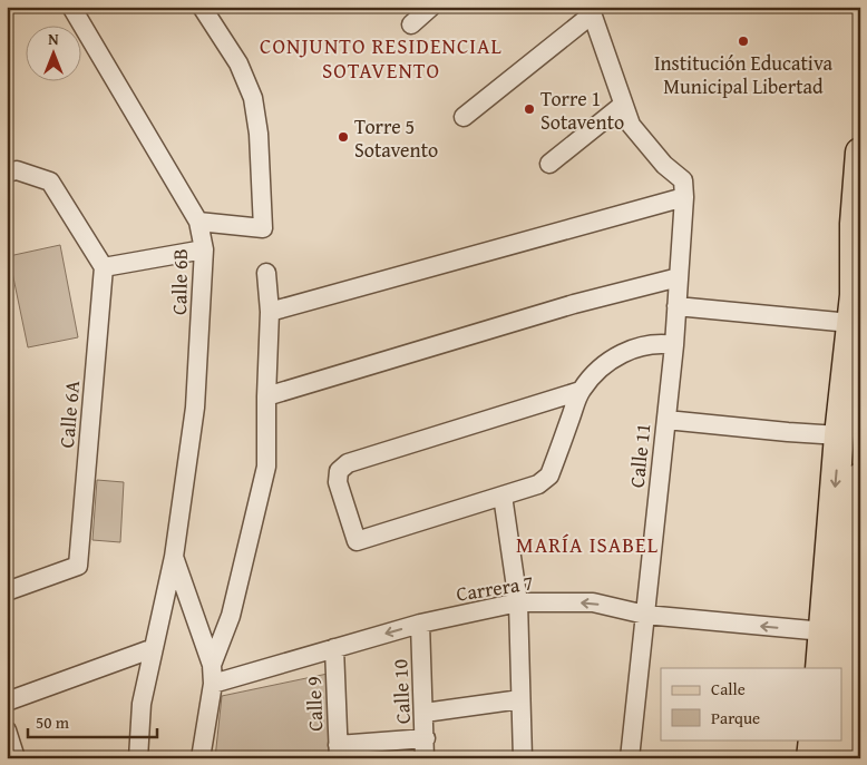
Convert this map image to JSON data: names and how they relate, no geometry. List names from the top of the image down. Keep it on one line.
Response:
{"streets":{"street":["Calle 6B","Calle 6A","Calle 11","Carrera 7","Calle 10","Calle 9"]},"crossings":[["Calle 11","Carrera 7"],["Carrera 7","Calle 10"],["Carrera 7","Calle 9"]],"one_way":["Carrera 7"],"districts":["CONJUNTO RESIDENCIAL SOTAVENTO","MARÍA ISABEL"],"places":["Institución Educativa Municipal Libertad","Torre 1 Sotavento","Torre 5 Sotavento"],"legend":["Calle","Parque"],"scale_bar":"50 m","north":"top"}
